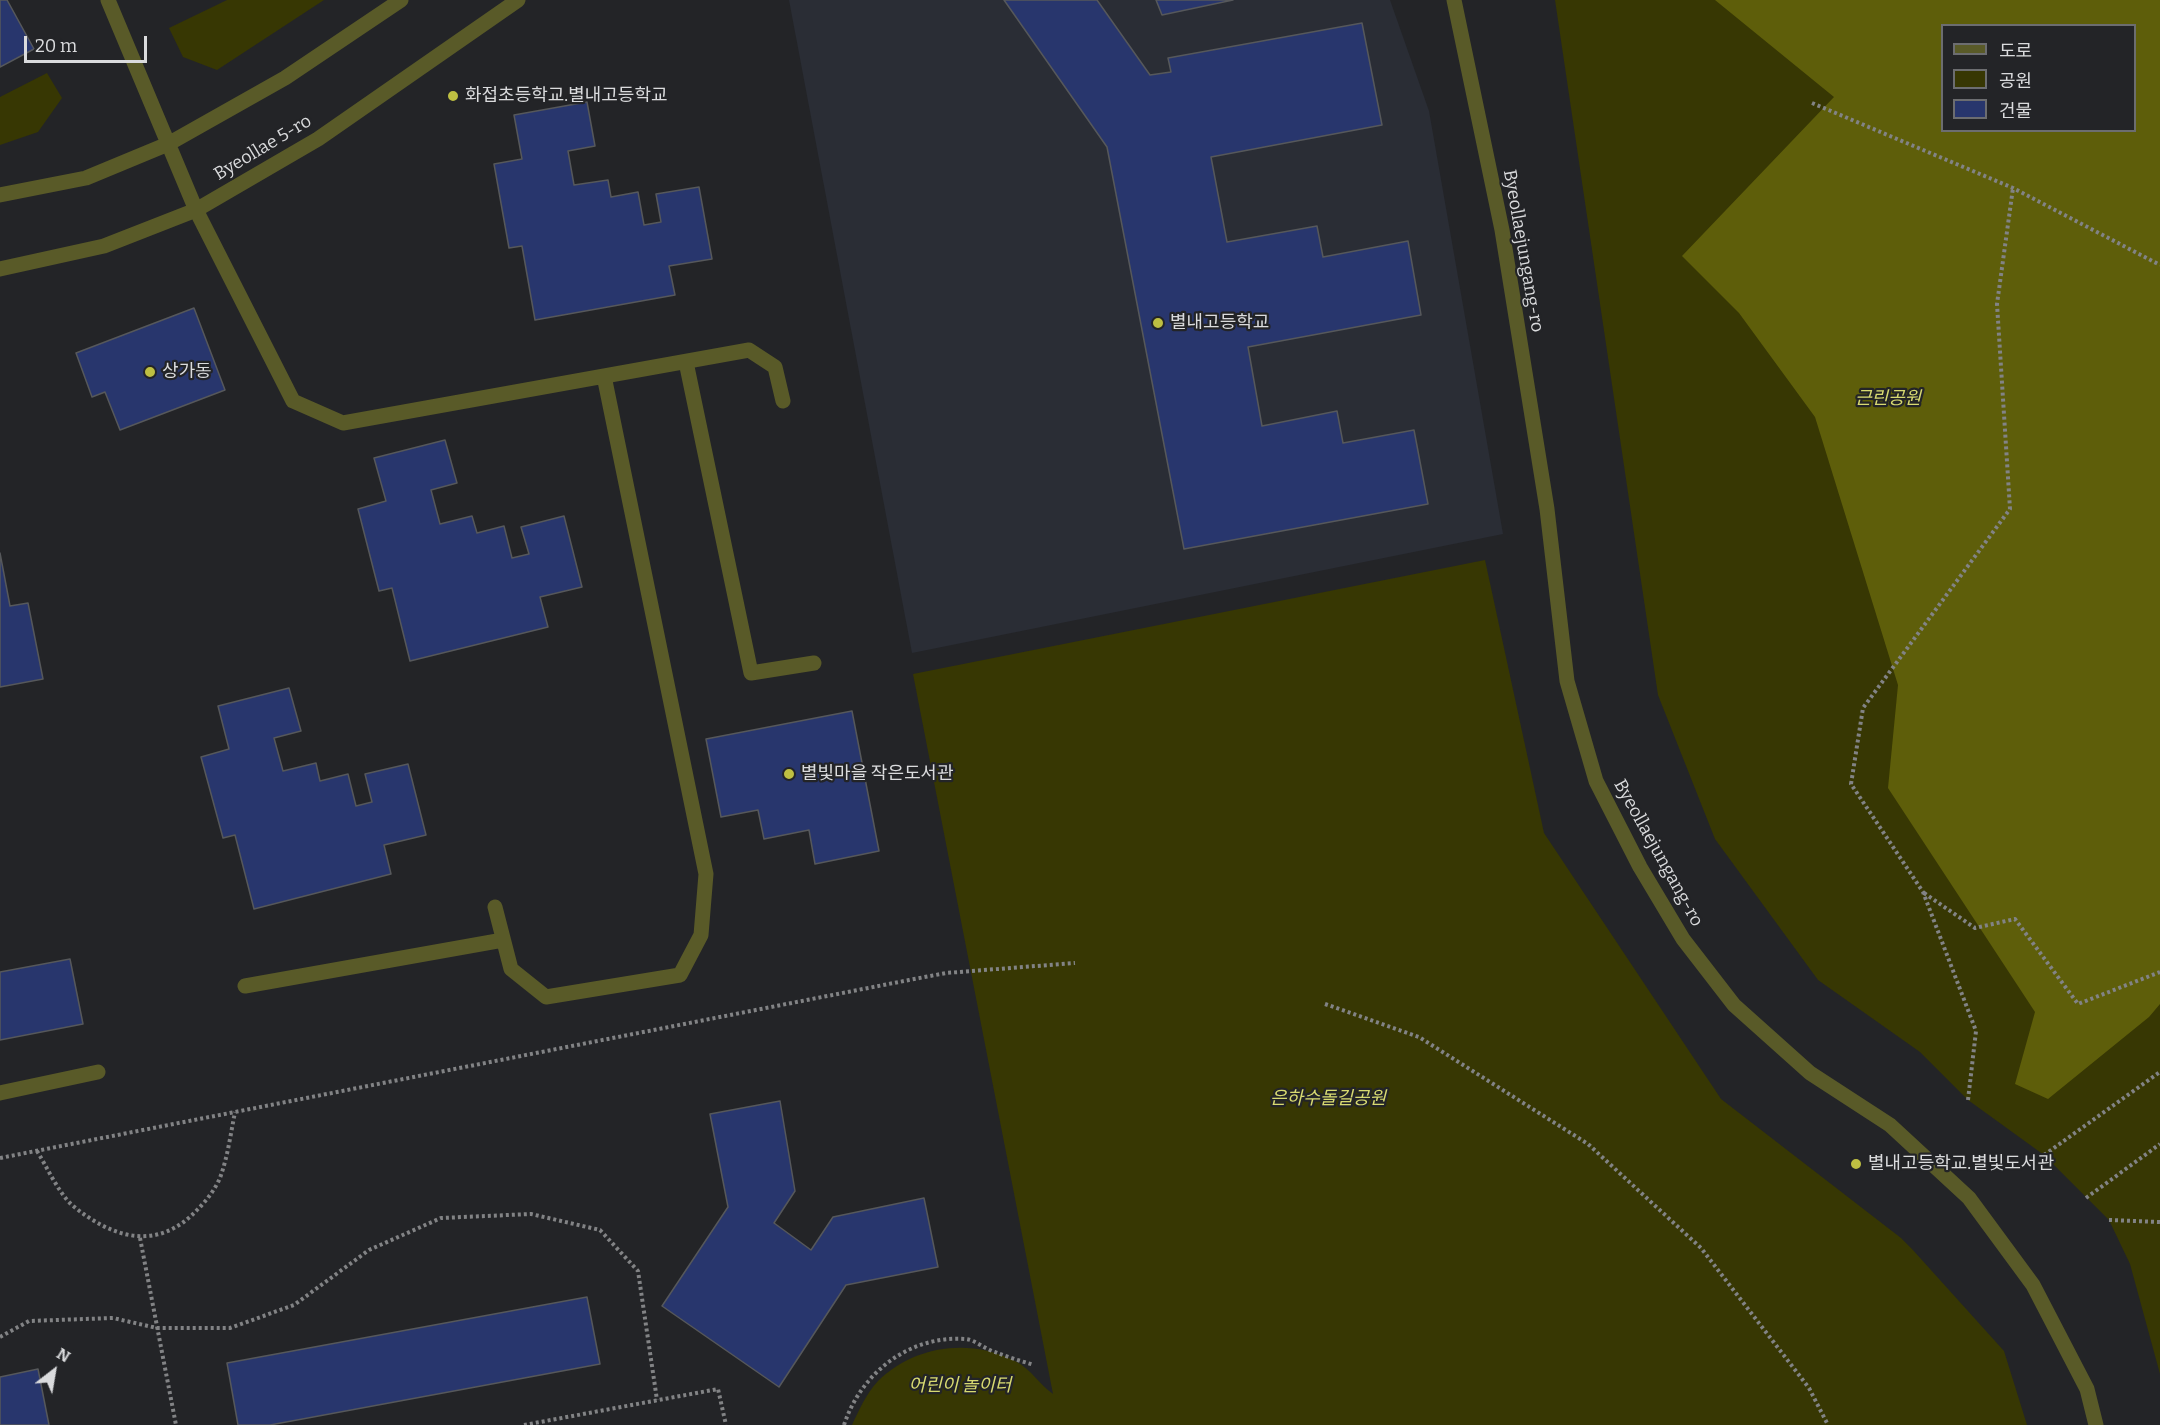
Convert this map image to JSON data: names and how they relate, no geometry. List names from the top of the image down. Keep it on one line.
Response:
{"streets":{"street":["Byeollae 5-ro","Byeollaejungang-ro"]},"parks":["근린공원","은하수돌길공원","어린이 놀이터"],"places":["화접초등학교.별내고등학교","별내고등학교","상가동","별빛마을 작은도서관","별내고등학교.별빛도서관"],"legend":["도로","공원","건물"],"scale_bar":"20 m","north":"top right"}
